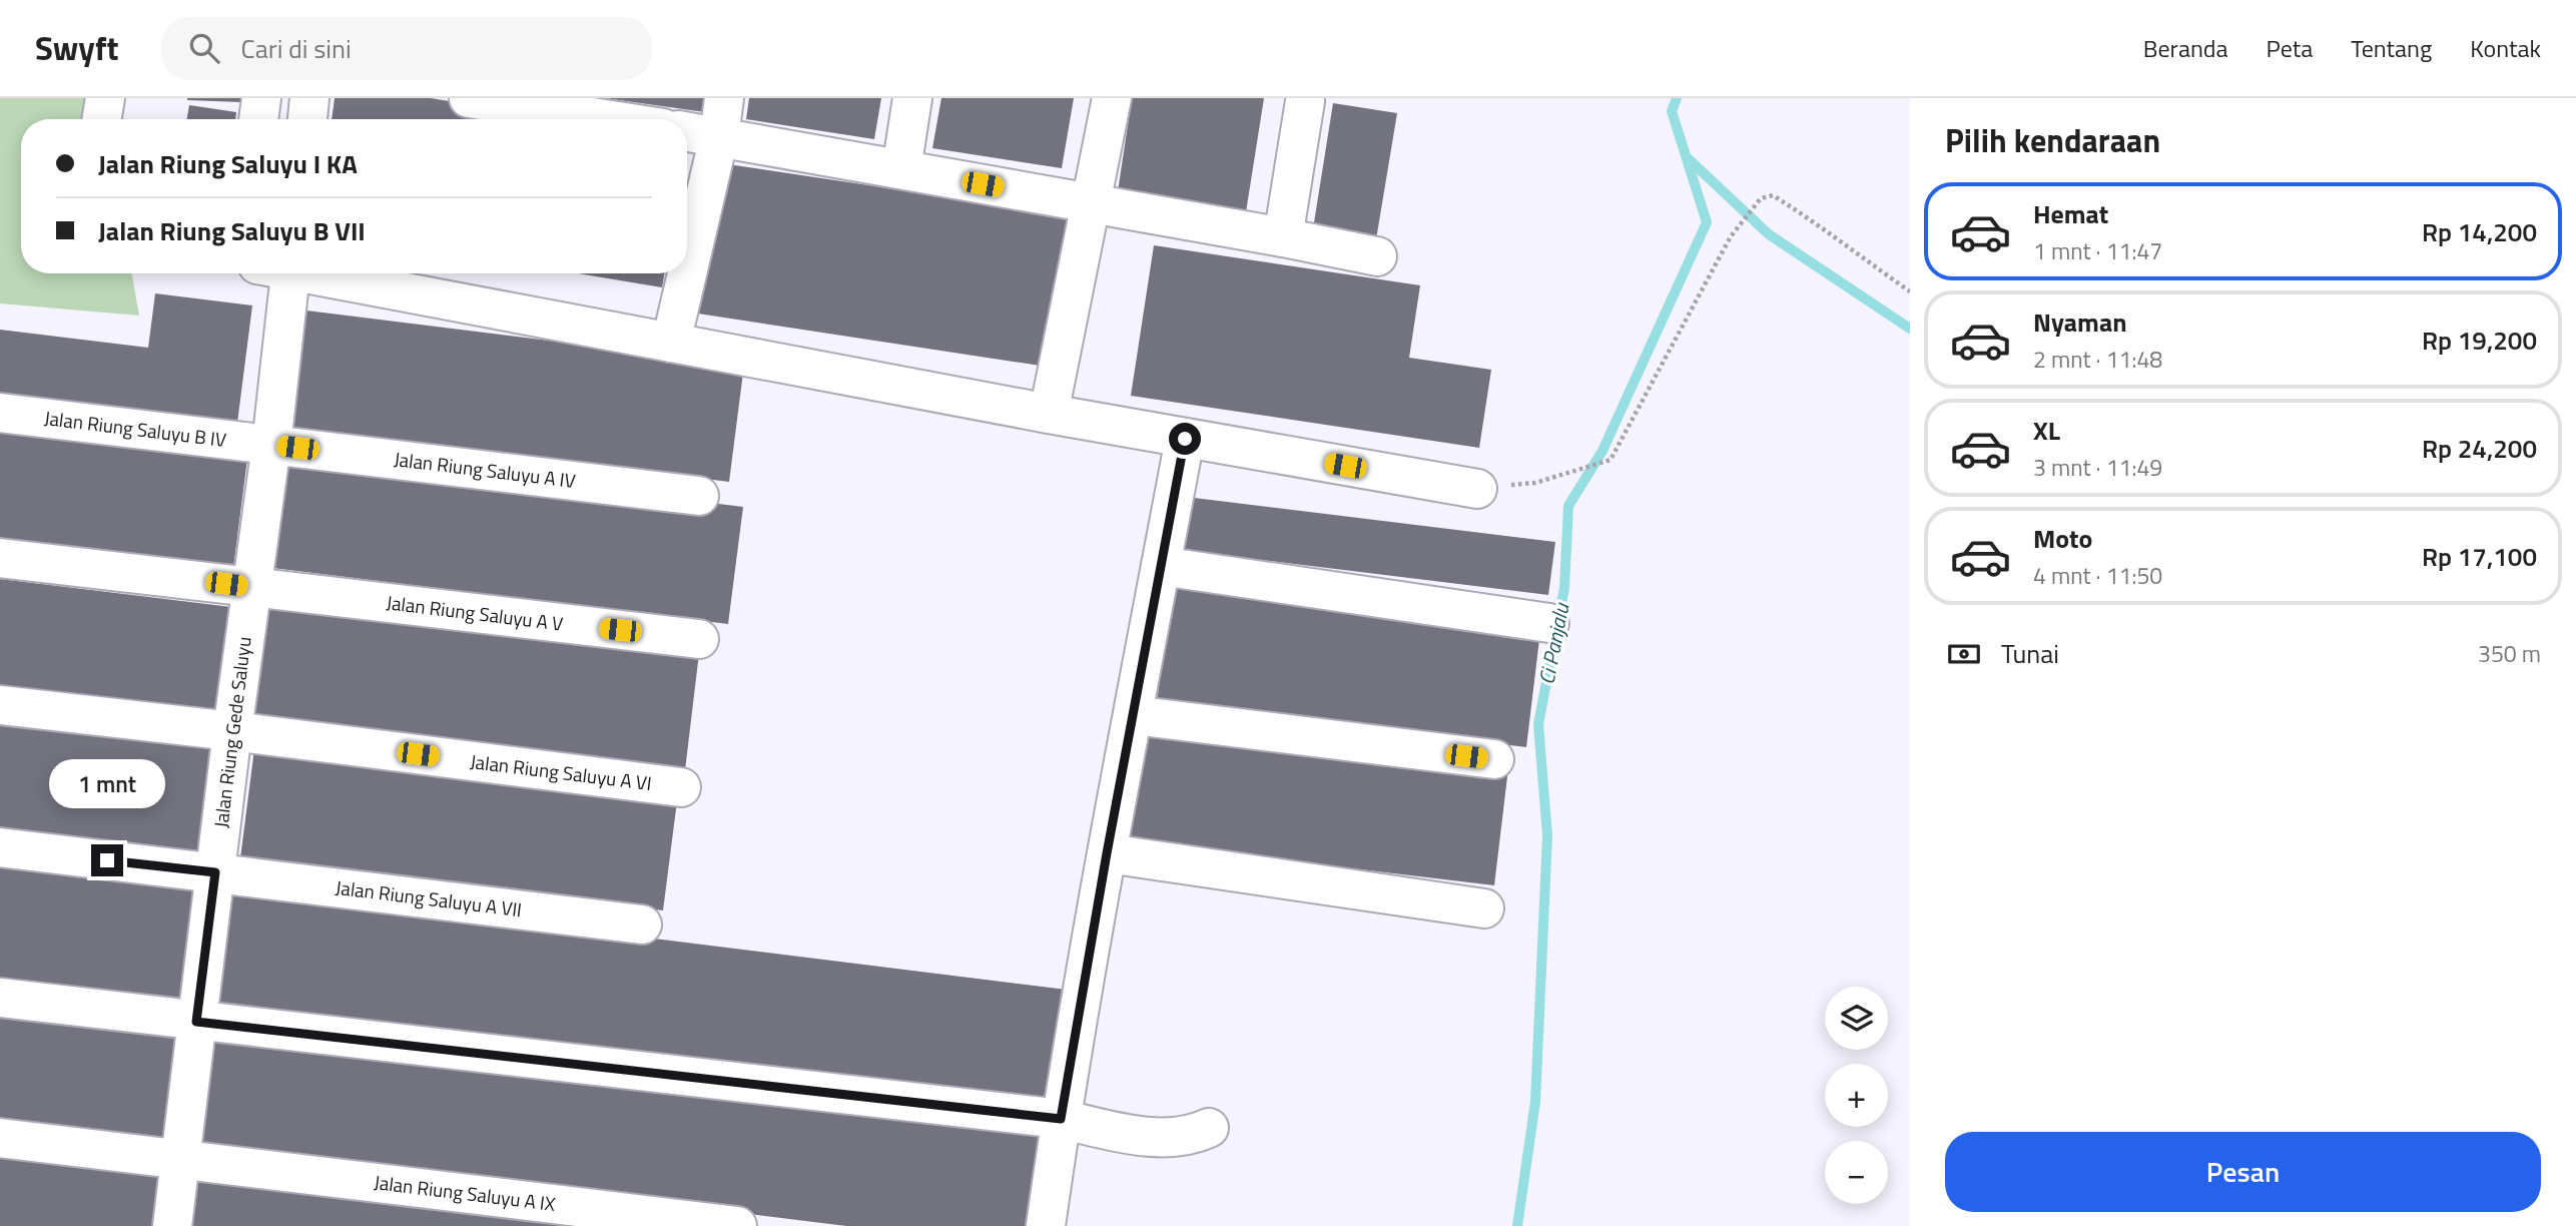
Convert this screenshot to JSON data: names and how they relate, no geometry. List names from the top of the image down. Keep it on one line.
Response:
{"streets":{"street":["Jalan Riung Saluyu B IV","Jalan Riung Saluyu A IV","Jalan Riung Saluyu A V","Jalan Riung Gede Saluyu","Jalan Riung Saluyu A VI","Jalan Riung Saluyu A VII","Jalan Riung Saluyu A IX"]},"crossings":[["Jalan Riung Saluyu B IV","Jalan Riung Saluyu A IV"],["Jalan Riung Saluyu B IV","Jalan Riung Gede Saluyu"],["Jalan Riung Saluyu A IV","Jalan Riung Gede Saluyu"],["Jalan Riung Saluyu A V","Jalan Riung Gede Saluyu"],["Jalan Riung Gede Saluyu","Jalan Riung Saluyu A VI"],["Jalan Riung Gede Saluyu","Jalan Riung Saluyu A VII"],["Jalan Riung Gede Saluyu","Jalan Riung Saluyu A IX"]],"water":["Ci Panjalu"],"page":{"header":"Swyft","search":"Cari di sini","nav":["Beranda","Peta","Tentang","Kontak"],"heading":"Pilih kendaraan","banner":["Jalan Riung Saluyu I KA","Jalan Riung Saluyu B VII"],"list":[{"name":"Hemat","note":"1 mnt · 11:47","value":"Rp 14,200"},{"name":"Nyaman","note":"2 mnt · 11:48","value":"Rp 19,200"},{"name":"XL","note":"3 mnt · 11:49","value":"Rp 24,200"},{"name":"Moto","note":"4 mnt · 11:50","value":"Rp 17,100"}],"pay":["Tunai","350 m"],"bubble":"1 mnt","map_buttons":["+","−"],"buttons":"Pesan"}}
